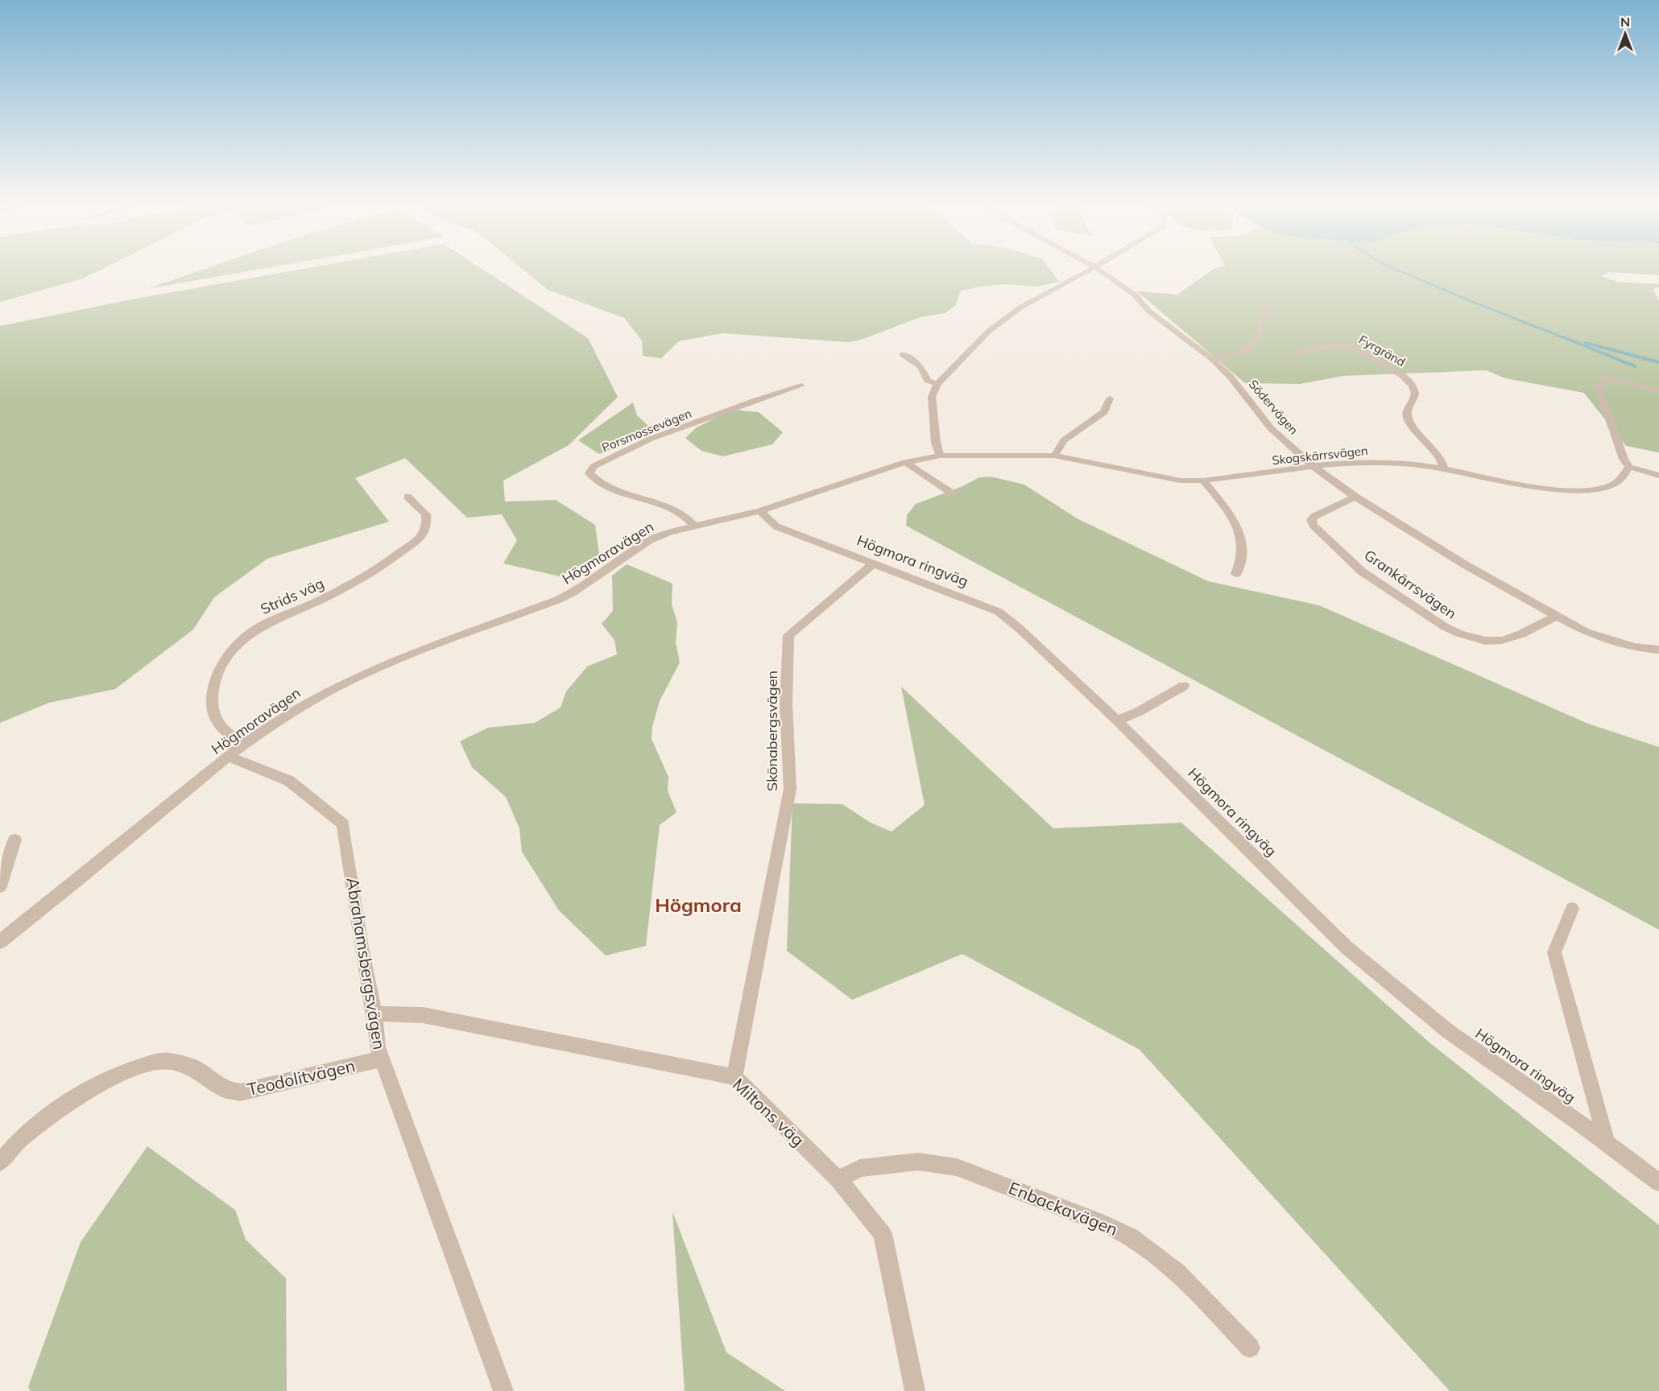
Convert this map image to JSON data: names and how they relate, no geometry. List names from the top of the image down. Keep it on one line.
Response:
{"streets":{"street":["Fyrgränd","Södervägen","Porsmossevägen","Skogskärrsvägen","Högmoravägen","Högmora ringväg","Grankärrsvägen","Strids väg","Skönabergsvägen","Abrahamsbergsvägen","Teodolitvägen","Miltons väg","Enbackavägen"]},"crossings":[["Fyrgränd","Skogskärrsvägen"],["Södervägen","Skogskärrsvägen"],["Södervägen","Grankärrsvägen"],["Porsmossevägen","Högmoravägen"],["Skogskärrsvägen","Högmoravägen"],["Högmoravägen","Högmora ringväg"],["Högmoravägen","Strids väg"],["Högmoravägen","Abrahamsbergsvägen"],["Högmora ringväg","Skönabergsvägen"],["Skönabergsvägen","Miltons väg"],["Abrahamsbergsvägen","Teodolitvägen"],["Abrahamsbergsvägen","Miltons väg"],["Miltons väg","Enbackavägen"]],"districts":["Högmora"],"north":"top"}
